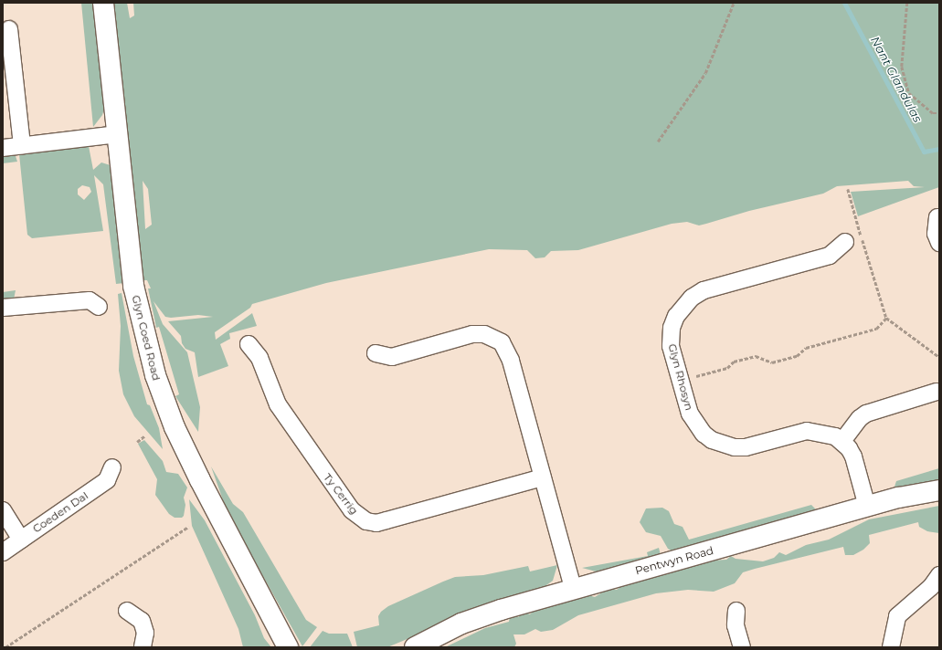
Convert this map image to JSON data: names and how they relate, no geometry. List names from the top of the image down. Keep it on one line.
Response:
{"streets":{"street":["Glyn Coed Road","Glyn Rhosyn","Ty Cerrig","Coeden Dal","Pentwyn Road"]},"crossings":[["Glyn Rhosyn","Pentwyn Road"]],"water":["Nant Glandulas"]}
